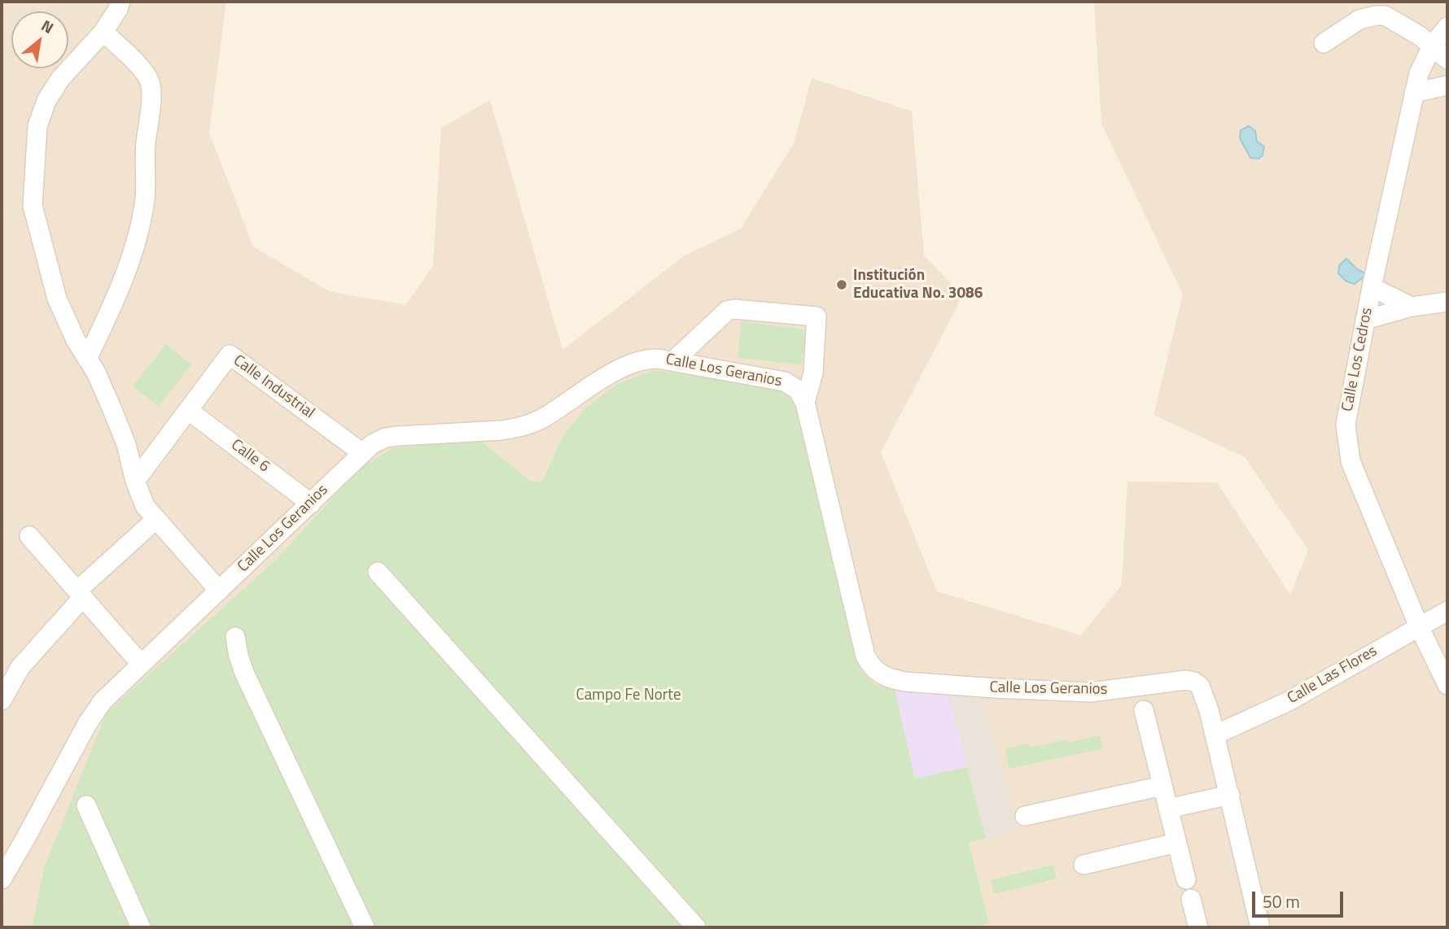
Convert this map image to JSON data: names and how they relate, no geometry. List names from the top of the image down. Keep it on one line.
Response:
{"streets":{"street":["Calle Los Cedros","Calle Los Geranios","Calle Industrial","Calle 6","Calle Las Flores"]},"crossings":[["Calle Los Cedros","Calle Las Flores"],["Calle Los Geranios","Calle Industrial"],["Calle Los Geranios","Calle 6"],["Calle Los Geranios","Calle Las Flores"],["Calle Industrial","Calle 6"]],"parks":["Campo Fe Norte"],"places":["Institución Educativa No. 3086"],"scale_bar":"50 m","north":"top right"}
